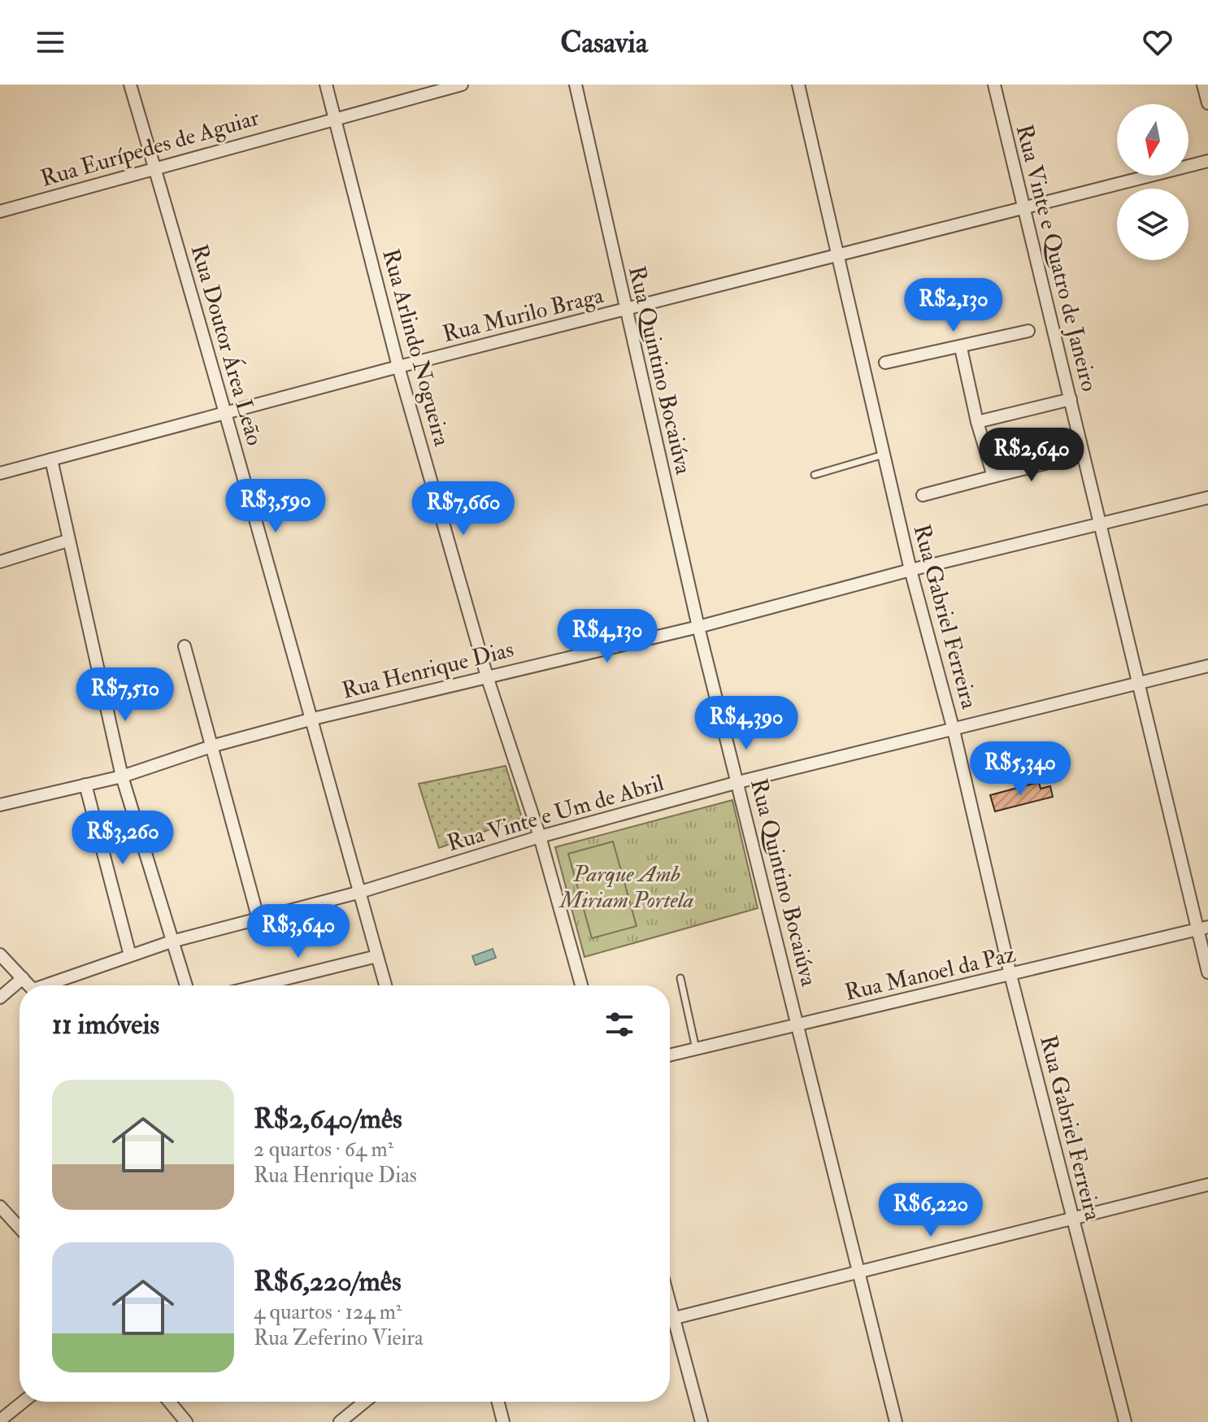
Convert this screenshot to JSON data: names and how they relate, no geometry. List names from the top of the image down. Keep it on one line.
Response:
{"streets":{"street":["Rua Eurípedes de Aguiar","Rua Vinte e Quatro de Janeiro","Rua Murilo Braga","Rua Doutor Área Leão","Rua Arlindo Nogueira","Rua Quintino Bocaiúva","Rua Gabriel Ferreira","Rua Henrique Dias","Rua Vinte e Um de Abril","Rua Manoel da Paz"]},"crossings":[["Rua Eurípedes de Aguiar","Rua Doutor Área Leão"],["Rua Eurípedes de Aguiar","Rua Arlindo Nogueira"],["Rua Vinte e Quatro de Janeiro","Rua Murilo Braga"],["Rua Vinte e Quatro de Janeiro","Rua Henrique Dias"],["Rua Vinte e Quatro de Janeiro","Rua Vinte e Um de Abril"],["Rua Vinte e Quatro de Janeiro","Rua Manoel da Paz"],["Rua Murilo Braga","Rua Doutor Área Leão"],["Rua Murilo Braga","Rua Arlindo Nogueira"],["Rua Murilo Braga","Rua Quintino Bocaiúva"],["Rua Murilo Braga","Rua Gabriel Ferreira"],["Rua Doutor Área Leão","Rua Henrique Dias"],["Rua Doutor Área Leão","Rua Vinte e Um de Abril"],["Rua Arlindo Nogueira","Rua Henrique Dias"],["Rua Arlindo Nogueira","Rua Vinte e Um de Abril"],["Rua Quintino Bocaiúva","Rua Henrique Dias"],["Rua Quintino Bocaiúva","Rua Vinte e Um de Abril"],["Rua Quintino Bocaiúva","Rua Manoel da Paz"],["Rua Gabriel Ferreira","Rua Henrique Dias"],["Rua Gabriel Ferreira","Rua Vinte e Um de Abril"],["Rua Gabriel Ferreira","Rua Manoel da Paz"]],"parks":["Parque Amb Miriam Portela"],"north":"bottom","page":{"header":"Casavia","price":["R$2,130","R$2,640","R$3,590","R$7,660","R$4,130","R$7,510","R$4,390","R$5,340","R$3,260","R$3,640","R$6,220"],"heading":"11 imóveis","list":[{"name":"R$2,640/mês","note":"2 quartos · 64 m² · Rua Henrique Dias"},{"name":"R$6,220/mês","note":"4 quartos · 124 m² · Rua Zeferino Vieira"}]}}
